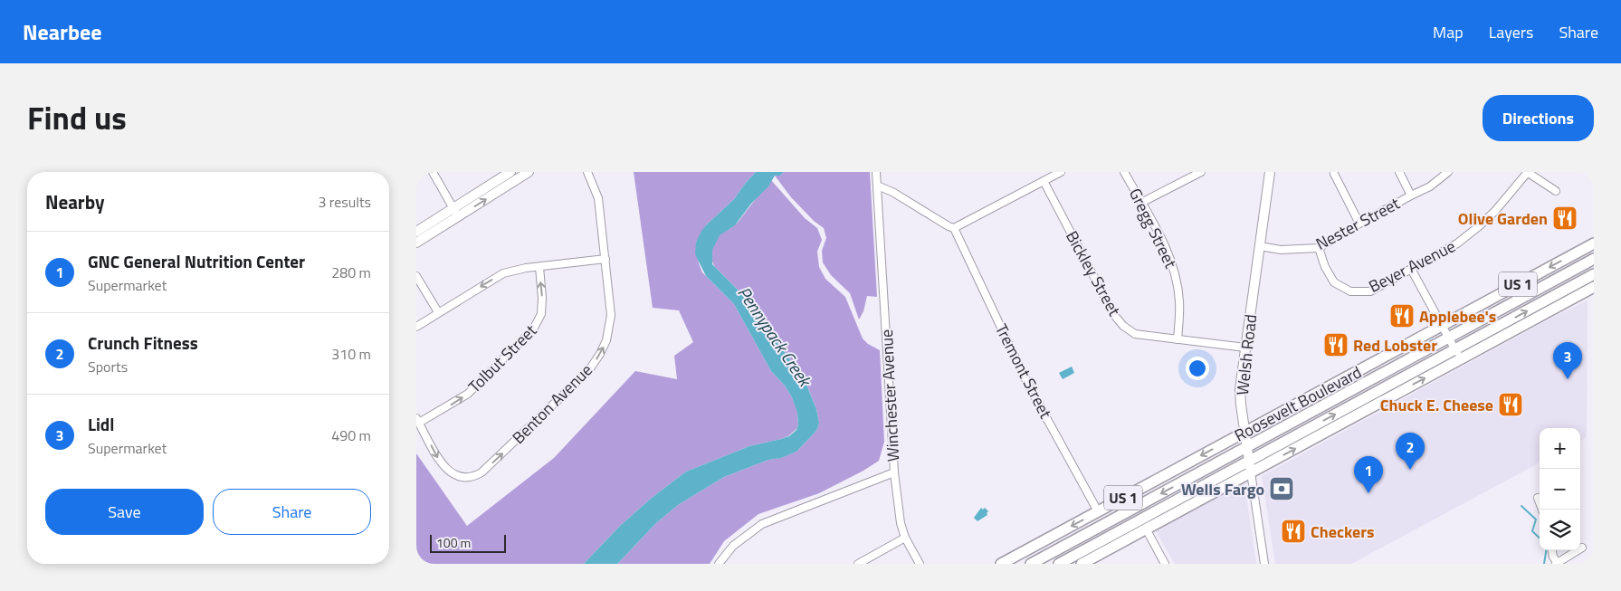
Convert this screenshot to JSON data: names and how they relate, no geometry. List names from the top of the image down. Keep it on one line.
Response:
{"streets":{"highway":["US 1","Roosevelt Boulevard"],"main road":["Welsh Road"],"street":["Nester Street","Gregg Street","Beyer Avenue","Bickley Street","Tolbut Street","Tremont Street","Winchester Avenue","Benton Avenue"]},"crossings":[["Nester Street","Beyer Avenue"],["Nester Street","Welsh Road"],["Gregg Street","Bickley Street"],["Bickley Street","Welsh Road"],["US 1","Welsh Road"],["Welsh Road","Roosevelt Boulevard"],["Tolbut Street","Benton Avenue"],["Tremont Street","Roosevelt Boulevard"]],"one_way":["Tolbut Street"],"water":["Pennypack Creek"],"places":{"restaurant":["Olive Garden","Applebee's","Red Lobster","Chuck E. Cheese","Checkers"],"bank":["Wells Fargo"]},"scale_bar":"100 m","page":{"header":"Nearbee","nav":["Map","Layers","Share"],"title":"Find us","buttons":["Directions",["Save","Share"]],"heading":["Nearby","3 results"],"list":[{"mark":"1","name":"GNC General Nutrition Center","note":"Supermarket","value":"280 m"},{"mark":"2","name":"Crunch Fitness","note":"Sports","value":"310 m"},{"mark":"3","name":"Lidl","note":"Supermarket","value":"490 m"}],"pins":["3","2","1"],"map_buttons":["+","−"],"scale":"100 m"}}
